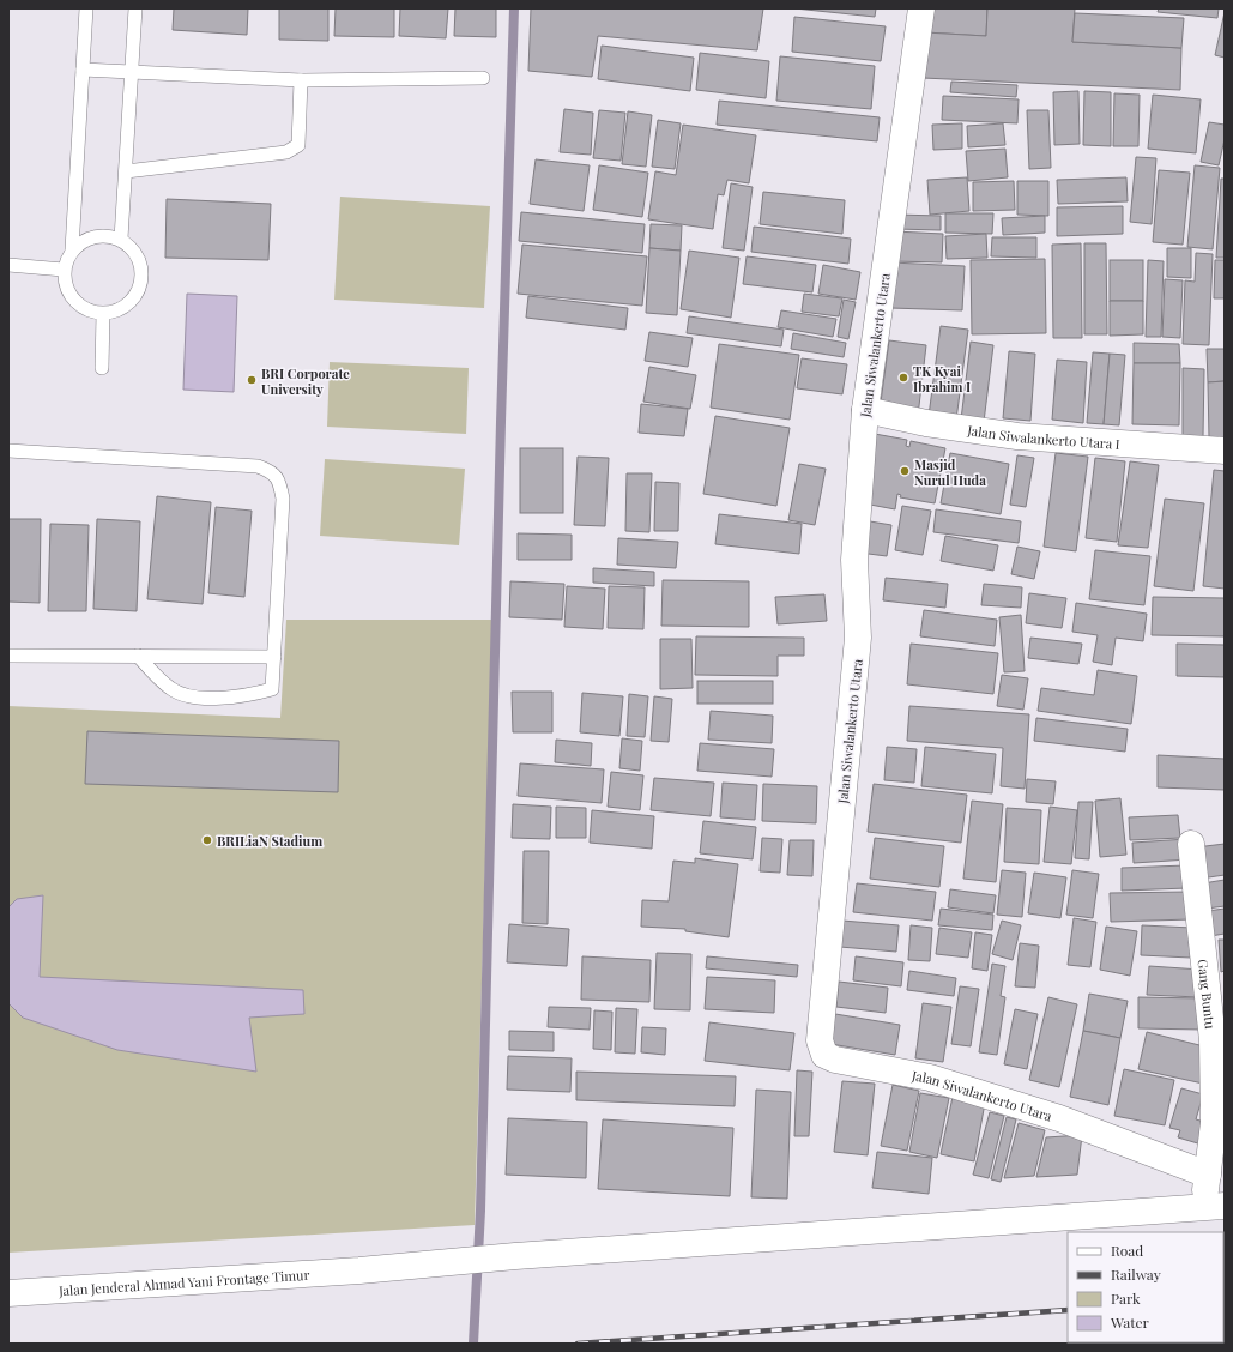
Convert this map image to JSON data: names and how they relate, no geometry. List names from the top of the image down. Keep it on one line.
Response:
{"streets":{"street":["Jalan Siwalankerto Utara","Jalan Siwalankerto Utara I","Gang Buntu","Jalan Jenderal Ahmad Yani Frontage Timur"]},"crossings":[["Jalan Siwalankerto Utara","Jalan Siwalankerto Utara I"],["Jalan Siwalankerto Utara","Gang Buntu"],["Gang Buntu","Jalan Jenderal Ahmad Yani Frontage Timur"]],"places":["TK Kyai Ibrahim I","BRI Corporate University","Masjid Nurul Huda","BRILiaN Stadium"],"legend":["Road","Railway","Park","Water"]}
